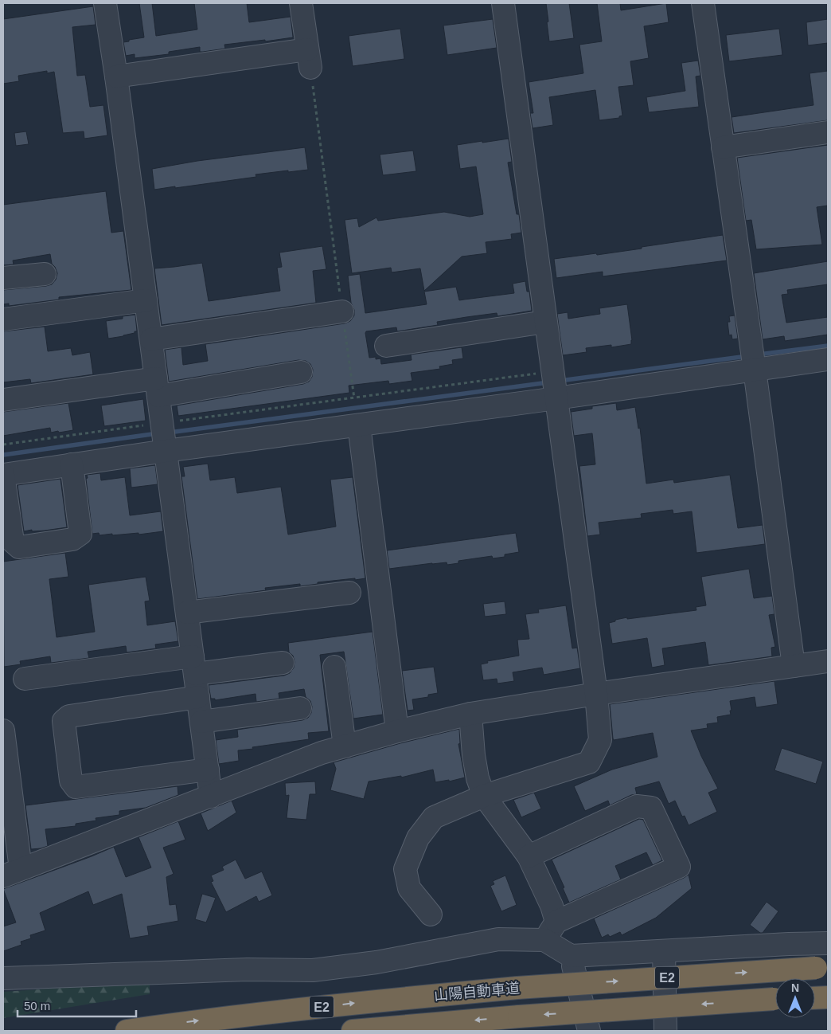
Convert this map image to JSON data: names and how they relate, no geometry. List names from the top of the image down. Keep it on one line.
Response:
{"streets":{"highway":["E2","山陽自動車道"]},"scale_bar":"50 m","north":"top"}
